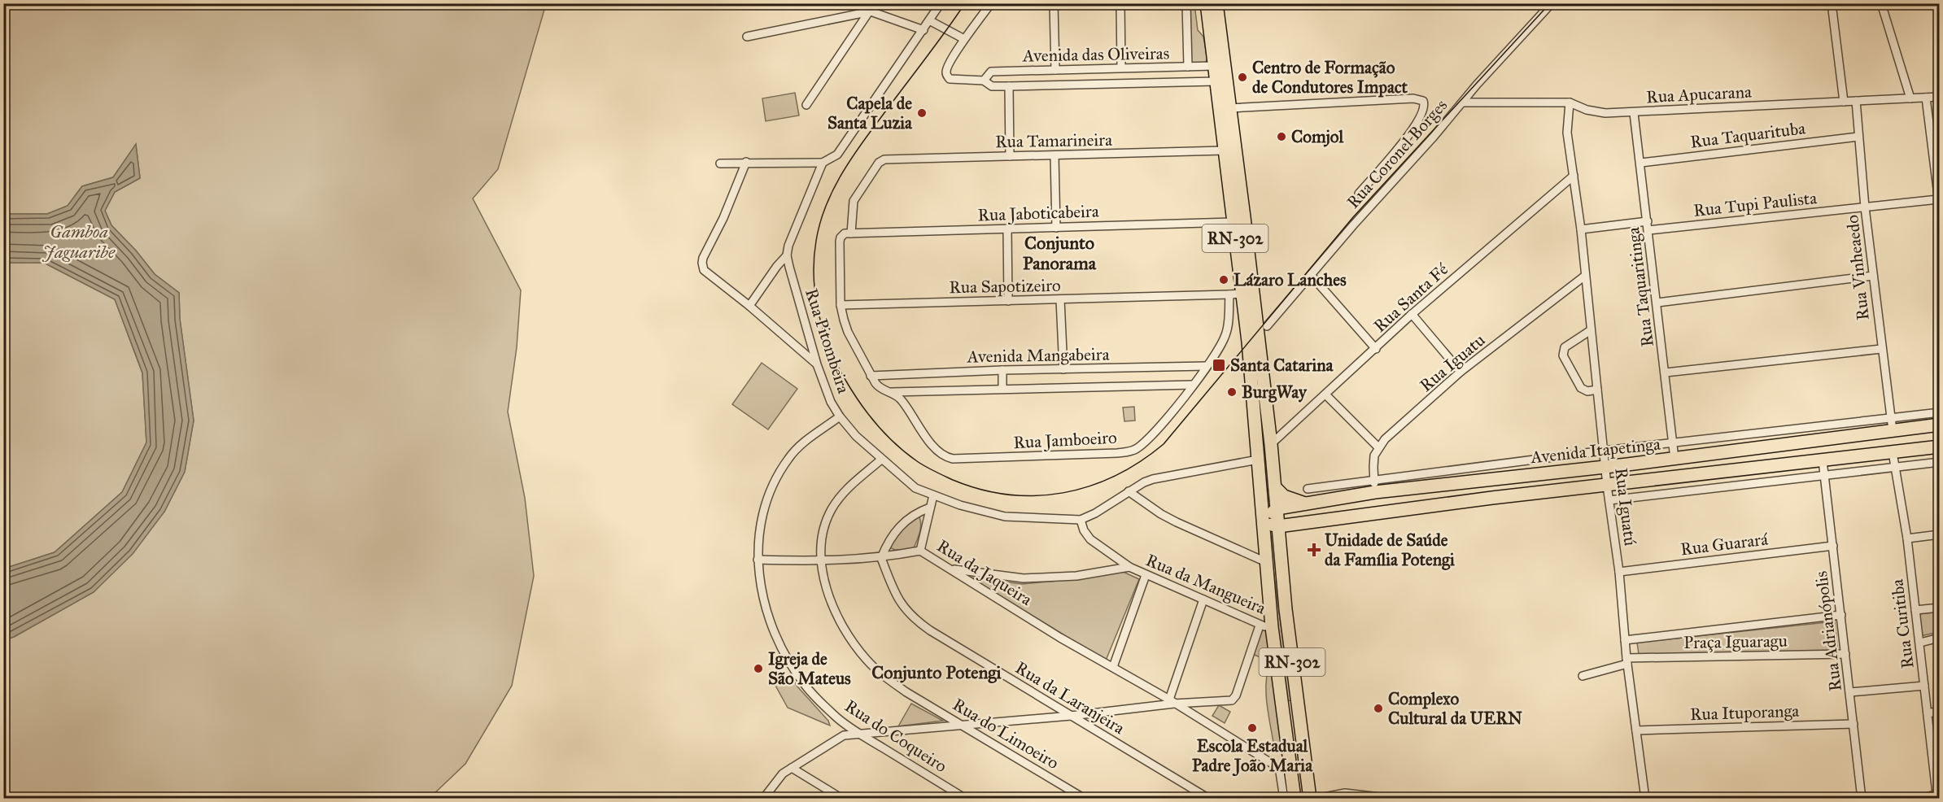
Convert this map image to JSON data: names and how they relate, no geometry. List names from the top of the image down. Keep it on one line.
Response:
{"streets":{"main road":["RN-302","Avenida Itapetinga"],"street":["Avenida das Oliveiras","Rua Apucarana","Rua Taquarituba","Rua Tamarineira","Rua Coronel Borges","Rua Tupi Paulista","Rua Jaboticabeira","Rua Vinheaedo","Rua Sapotizeiro","Rua Taquaritinga","Rua Santa Fé","Rua Pitombeira","Avenida Mangabeira","Rua Iguatu","Rua Jamboeiro","Rua Iguatú","Rua Guarará","Rua da Jaqueira","Rua da Mangueira","Rua Curitiba","Rua Adrianópolis","Praça Iguaragu","Rua da Laranjeira","Rua Ituporanga","Rua do Limoeiro","Rua do Coqueiro"]},"crossings":[["Avenida das Oliveiras","RN-302"],["Rua Apucarana","Rua Coronel Borges"],["Rua Apucarana","Rua Vinheaedo"],["Rua Apucarana","Rua Taquaritinga"],["Rua Apucarana","Rua Iguatú"],["Rua Taquarituba","Rua Vinheaedo"],["Rua Taquarituba","Rua Taquaritinga"],["Rua Tamarineira","Rua Jaboticabeira"],["Rua Tamarineira","RN-302"],["Rua Tupi Paulista","Rua Vinheaedo"],["Rua Tupi Paulista","Rua Taquaritinga"],["Rua Jaboticabeira","RN-302"],["RN-302","Rua Sapotizeiro"],["RN-302","Rua Santa Fé"],["RN-302","Rua Pitombeira"],["RN-302","Rua Iguatu"],["RN-302","Rua Jamboeiro"],["RN-302","Avenida Itapetinga"],["RN-302","Rua da Mangueira"],["Rua Vinheaedo","Avenida Itapetinga"],["Rua Sapotizeiro","Rua Jamboeiro"],["Rua Taquaritinga","Avenida Itapetinga"],["Rua Santa Fé","Rua Iguatu"],["Rua Santa Fé","Avenida Itapetinga"],["Rua Santa Fé","Rua Iguatú"],["Rua Pitombeira","Rua da Mangueira"],["Rua Pitombeira","Rua do Limoeiro"],["Rua Pitombeira","Rua do Coqueiro"],["Avenida Mangabeira","Rua Jamboeiro"],["Rua Iguatu","Avenida Itapetinga"],["Rua Iguatu","Rua Iguatú"],["Avenida Itapetinga","Rua Iguatú"],["Avenida Itapetinga","Rua Curitiba"],["Avenida Itapetinga","Rua Adrianópolis"],["Rua Iguatú","Rua Guarará"],["Rua Iguatú","Praça Iguaragu"],["Rua Iguatú","Rua Ituporanga"],["Rua Guarará","Rua Adrianópolis"],["Rua da Jaqueira","Rua da Mangueira"],["Rua da Jaqueira","Rua da Laranjeira"],["Rua da Jaqueira","Rua do Limoeiro"],["Rua da Jaqueira","Rua do Coqueiro"],["Rua Adrianópolis","Praça Iguaragu"],["Rua Adrianópolis","Rua Ituporanga"]],"districts":["Conjunto Panorama","Conjunto Potengi"],"water":["Gamboa Jaguaribe"],"places":{"other":["Centro de Formação de Condutores Impact","Capela de Santa Luzia","Comjol","Lázaro Lanches","BurgWay","Igreja de São Mateus","Complexo Cultural da UERN","Escola Estadual Padre João Maria"],"transit":["Santa Catarina"],"health":["Unidade de Saúde da Família Potengi"]}}
